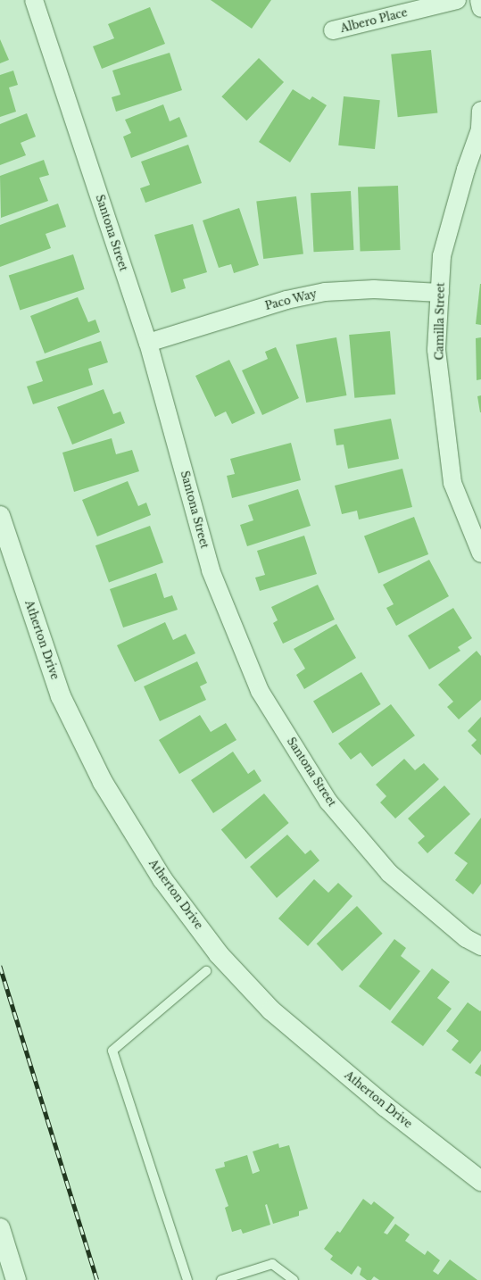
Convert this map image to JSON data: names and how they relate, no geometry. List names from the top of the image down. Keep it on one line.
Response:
{"streets":{"street":["Albero Place","Santona Street","Paco Way","Camilla Street","Atherton Drive"]},"crossings":[["Santona Street","Paco Way"],["Paco Way","Camilla Street"]]}
